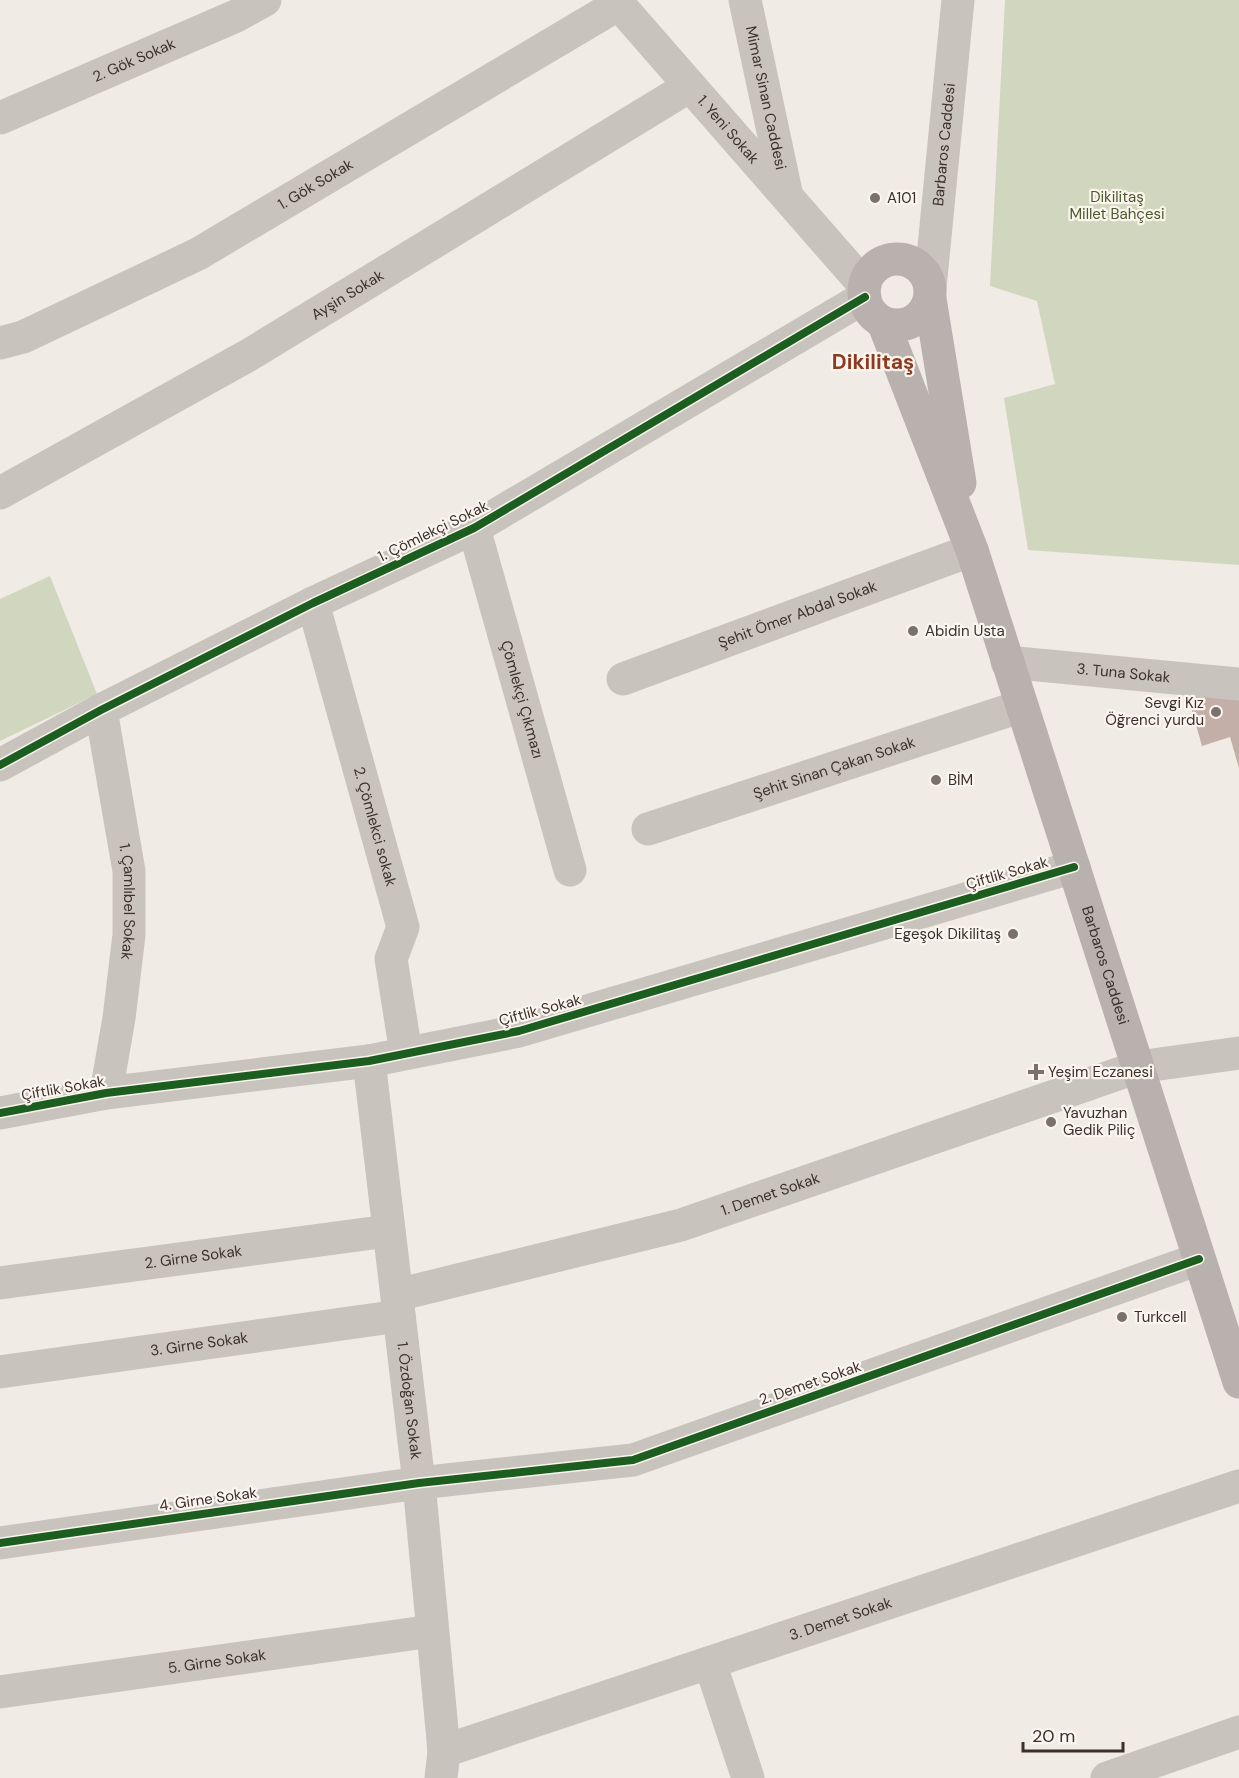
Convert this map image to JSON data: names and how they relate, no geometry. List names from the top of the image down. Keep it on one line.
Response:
{"streets":{"main road":["Barbaros Caddesi"],"street":["2. Gök Sokak","Mimar Sinan Caddesi","1. Yeni Sokak","1. Gök Sokak","Ayşin Sokak","1. Çömlekçi Sokak","Şehit Ömer Abdal Sokak","3. Tuna Sokak","Çömlekçi Çıkmazı","Şehit Sinan Çakan Sokak","2. Çömlekci sokak","Çiftlik Sokak","1. Çamlıbel Sokak","1. Demet Sokak","2. Girne Sokak","3. Girne Sokak","2. Demet Sokak","1. Özdoğan Sokak","4. Girne Sokak","3. Demet Sokak","5. Girne Sokak"]},"crossings":[["Mimar Sinan Caddesi","1. Yeni Sokak"],["1. Yeni Sokak","Barbaros Caddesi"],["1. Yeni Sokak","1. Gök Sokak"],["1. Yeni Sokak","Ayşin Sokak"],["1. Yeni Sokak","1. Çömlekçi Sokak"],["Barbaros Caddesi","1. Çömlekçi Sokak"],["Barbaros Caddesi","Şehit Ömer Abdal Sokak"],["Barbaros Caddesi","3. Tuna Sokak"],["Barbaros Caddesi","Şehit Sinan Çakan Sokak"],["Barbaros Caddesi","Çiftlik Sokak"],["Barbaros Caddesi","1. Demet Sokak"],["Barbaros Caddesi","2. Demet Sokak"],["1. Çömlekçi Sokak","Çömlekçi Çıkmazı"],["1. Çömlekçi Sokak","2. Çömlekci sokak"],["1. Çömlekçi Sokak","1. Çamlıbel Sokak"],["2. Çömlekci sokak","Çiftlik Sokak"],["Çiftlik Sokak","1. Çamlıbel Sokak"],["Çiftlik Sokak","1. Özdoğan Sokak"],["1. Demet Sokak","3. Girne Sokak"],["1. Demet Sokak","1. Özdoğan Sokak"],["2. Girne Sokak","1. Özdoğan Sokak"],["3. Girne Sokak","1. Özdoğan Sokak"],["2. Demet Sokak","1. Özdoğan Sokak"],["2. Demet Sokak","4. Girne Sokak"],["1. Özdoğan Sokak","4. Girne Sokak"],["1. Özdoğan Sokak","3. Demet Sokak"],["1. Özdoğan Sokak","5. Girne Sokak"]],"districts":["Dikilitaş"],"parks":["Dikilitaş Millet Bahçesi"],"places":{"other":["A101","Abidin Usta","Sevgi Kız Öğrenci yurdu","BİM","Egeşok Dikilitaş","Yavuzhan Gedik Piliç","Turkcell"],"health":["Yeşim Eczanesi"]},"scale_bar":"20 m"}
